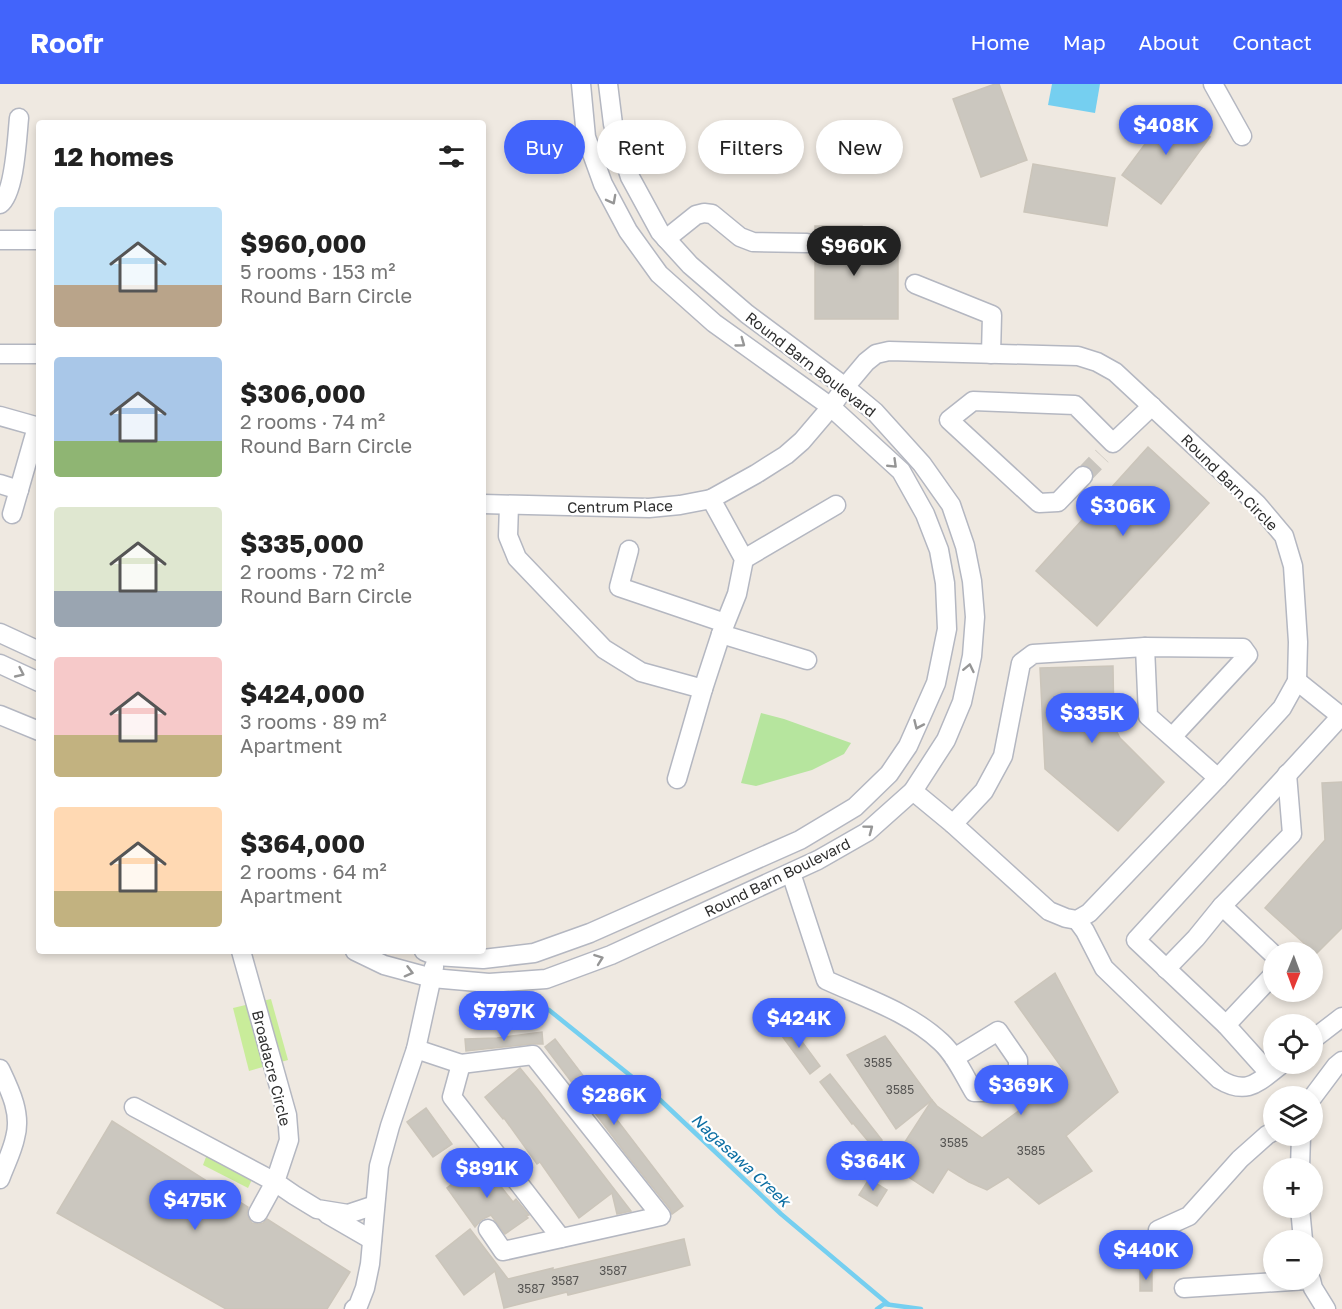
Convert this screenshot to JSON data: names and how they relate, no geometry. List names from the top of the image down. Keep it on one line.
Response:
{"streets":{"street":["Round Barn Boulevard","Round Barn Circle","Centrum Place","Broadacre Circle"]},"crossings":[["Round Barn Boulevard","Round Barn Circle"],["Round Barn Boulevard","Centrum Place"],["Round Barn Circle","Centrum Place"]],"water":["Nagasawa Creek"],"house_numbers":["3585","3585","3585","3585","3587","3587","3587"],"north":"bottom","page":{"header":"Roofr","nav":["Home","Map","About","Contact"],"price":["$408K","$960K","$306K","$335K","$797K","$424K","$369K","$286K","$364K","$891K","$475K","$440K"],"chip":["Buy","Rent","Filters","New"],"heading":"12 homes","list":[{"name":"$960,000","note":"5 rooms · 153 m² · Round Barn Circle"},{"name":"$306,000","note":"2 rooms · 74 m² · Round Barn Circle"},{"name":"$335,000","note":"2 rooms · 72 m² · Round Barn Circle"},{"name":"$424,000","note":"3 rooms · 89 m² · Apartment"},{"name":"$364,000","note":"2 rooms · 64 m² · Apartment"}],"map_buttons":["+","−"]}}
